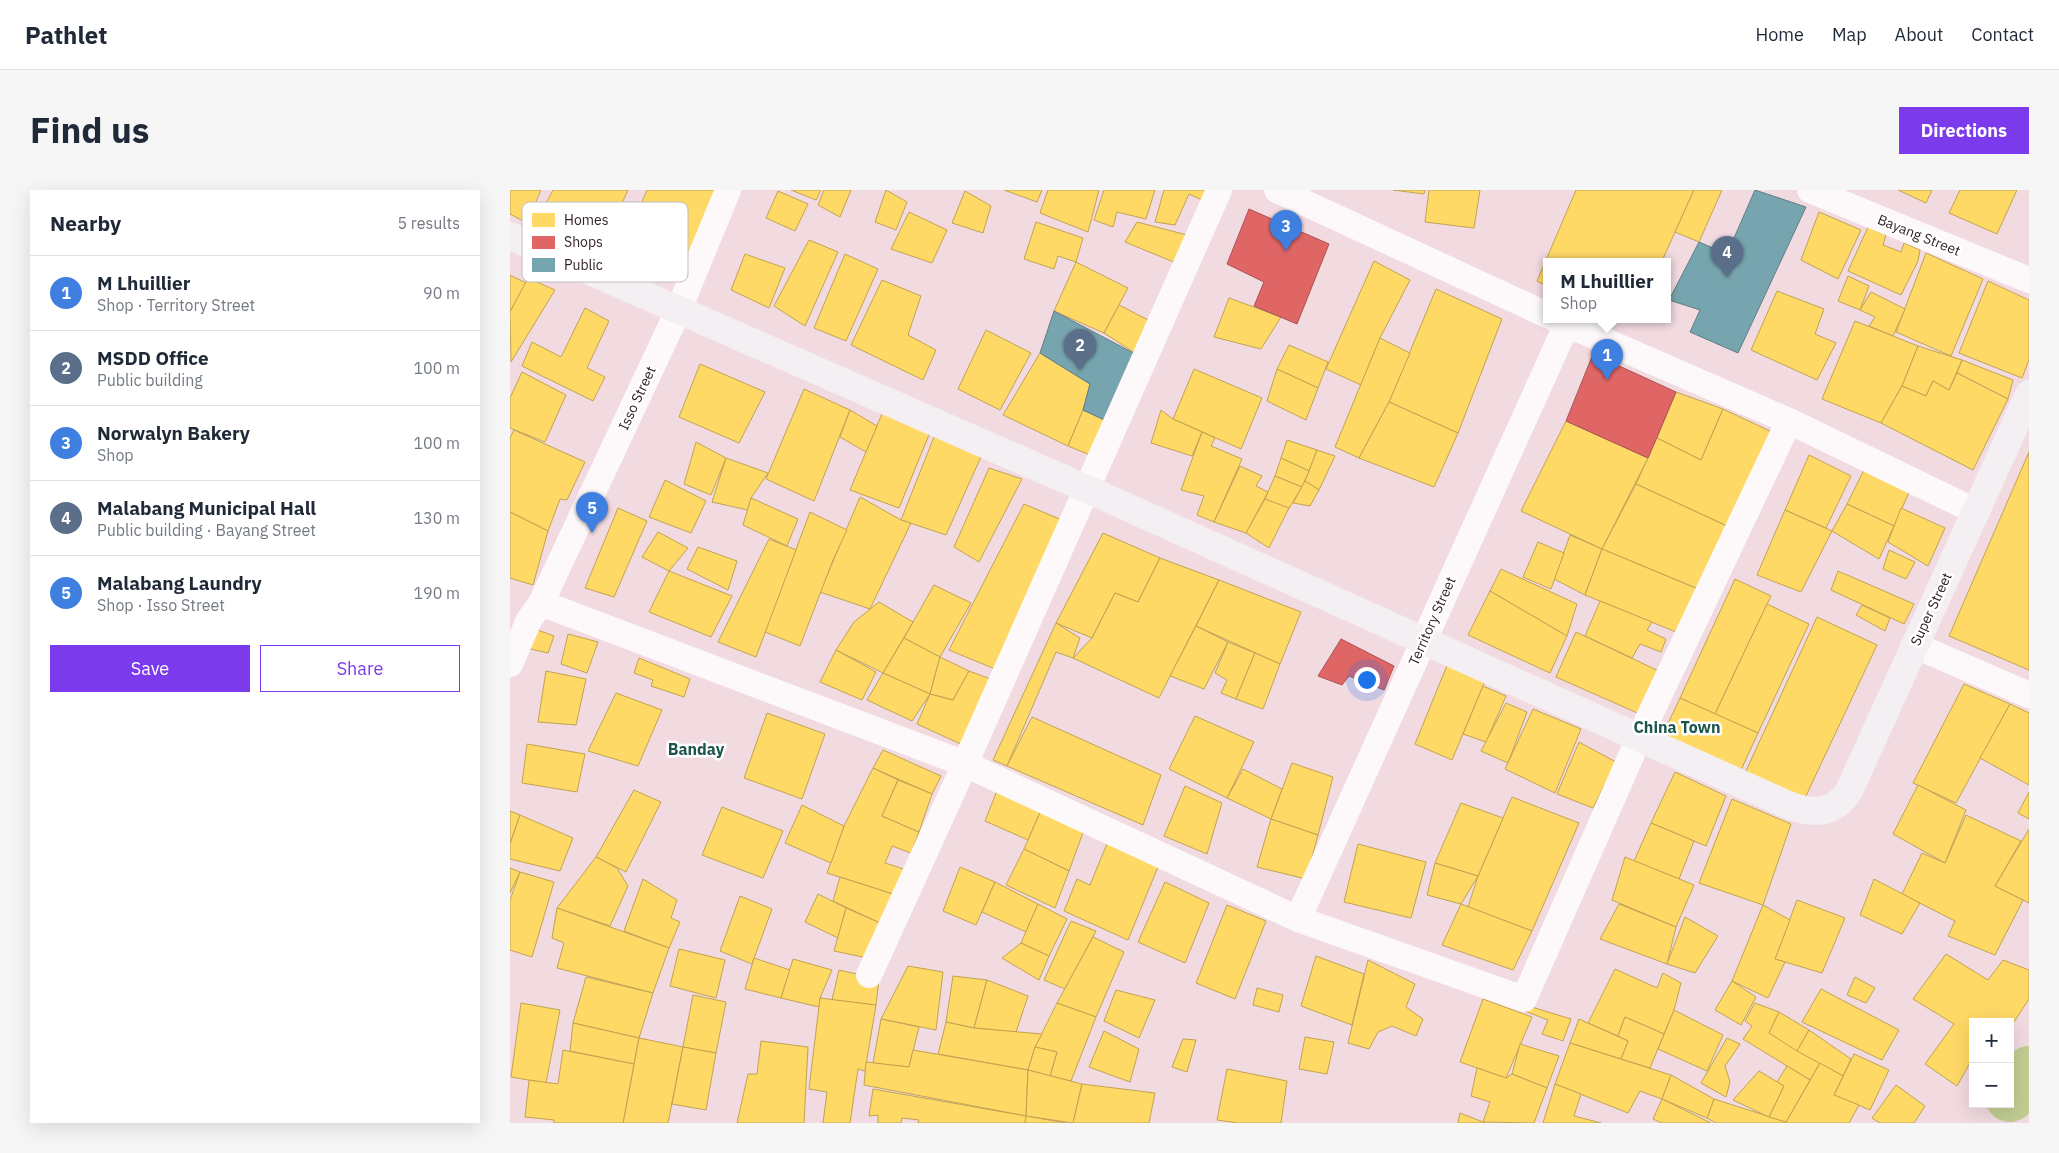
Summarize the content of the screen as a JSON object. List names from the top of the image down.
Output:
{
  "streets": {
    "street": [
      "Bayang Street",
      "Isso Street",
      "Super Street",
      "Territory Street"
    ]
  },
  "districts": ["China Town", "Banday"],
  "legend": ["Homes", "Shops", "Public"],
  "page": {
    "header": "Pathlet",
    "nav": [
      "Home",
      "Map",
      "About",
      "Contact"
    ],
    "title": "Find us",
    "buttons": [
      "Directions",
      ["Save", "Share"]
    ],
    "heading": ["Nearby", "5 results"],
    "pins": [
      "3",
      "4",
      "2",
      "1",
      "5"
    ],
    "list": [
      {
        "mark": "1",
        "name": "M Lhuillier",
        "note": "Shop · Territory Street",
        "value": "90 m"
      },
      {
        "mark": "2",
        "name": "MSDD Office",
        "note": "Public building",
        "value": "100 m"
      },
      {
        "mark": "3",
        "name": "Norwalyn Bakery",
        "note": "Shop",
        "value": "100 m"
      },
      {
        "mark": "4",
        "name": "Malabang Municipal Hall",
        "note": "Public building · Bayang Street",
        "value": "130 m"
      },
      {
        "mark": "5",
        "name": "Malabang Laundry",
        "note": "Shop · Isso Street",
        "value": "190 m"
      }
    ],
    "popup": ["M Lhuillier", "Shop"],
    "map_buttons": ["+", "−"]
  }
}
